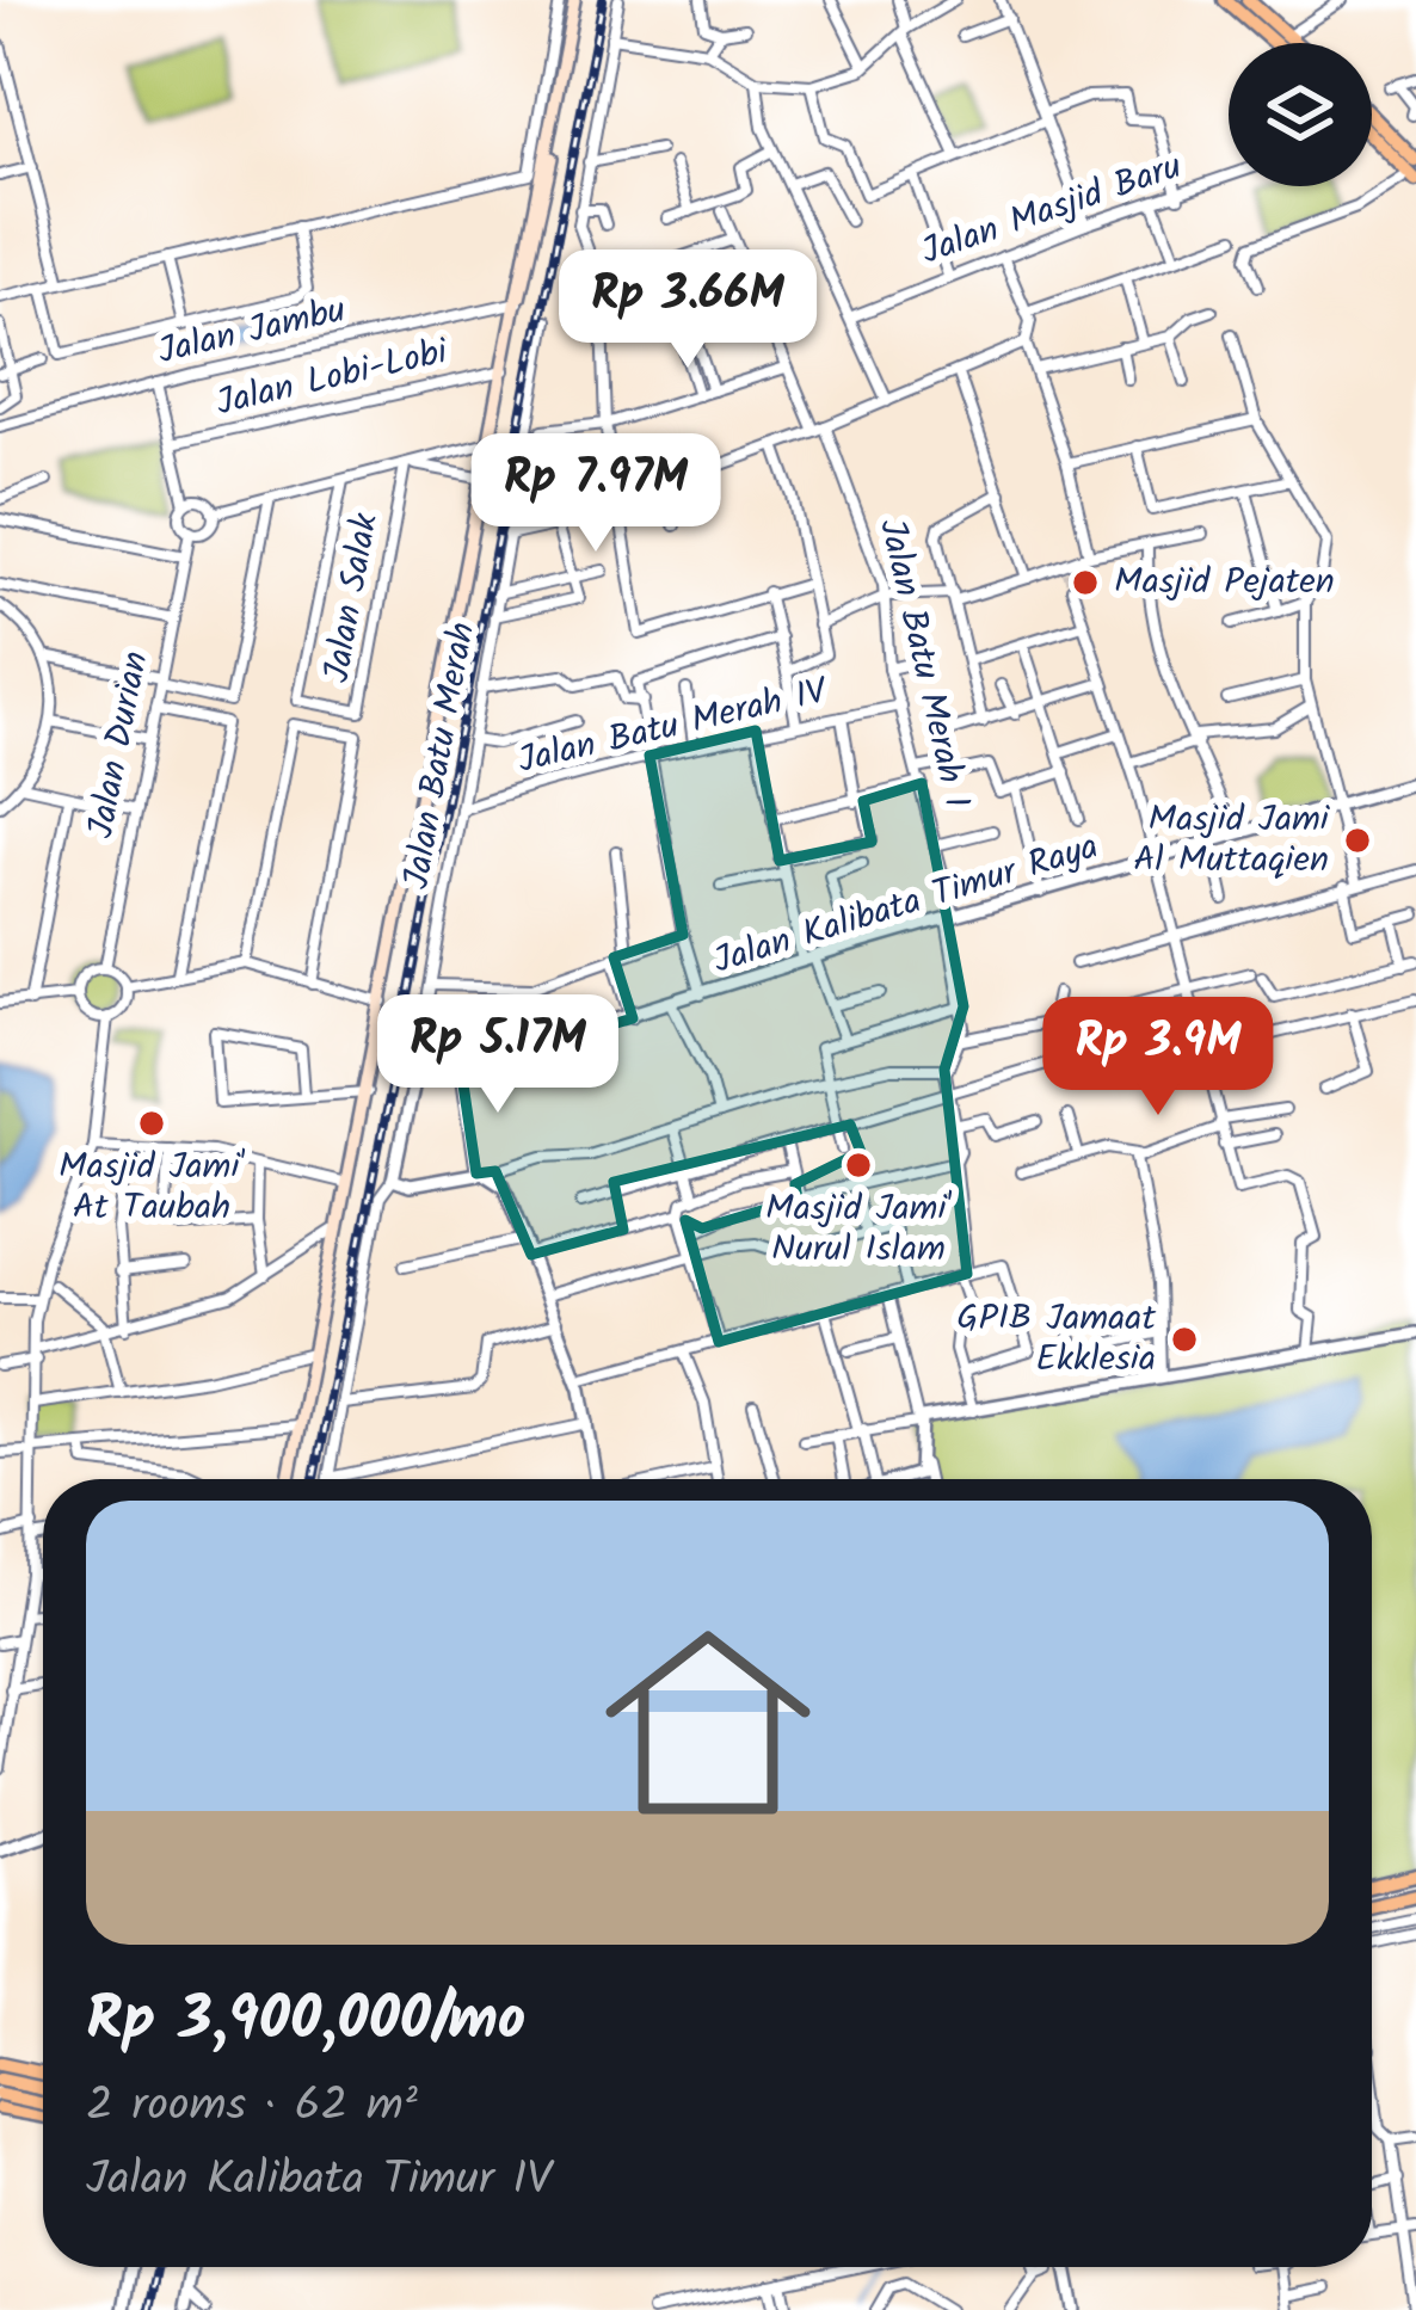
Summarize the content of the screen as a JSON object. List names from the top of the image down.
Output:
{
  "streets": {
    "street": [
      "Jalan Masjid Baru",
      "Jalan Jambu",
      "Jalan Lobi-Lobi",
      "Jalan Salak",
      "Jalan Batu Merah I",
      "Jalan Batu Merah IV",
      "Jalan Durian",
      "Jalan Batu Merah",
      "Jalan Kalibata Timur Raya"
    ]
  },
  "crossings": [
    ["Jalan Batu Merah I", "Jalan Batu Merah IV"],
    ["Jalan Batu Merah I", "Jalan Kalibata Timur Raya"],
    ["Jalan Batu Merah IV", "Jalan Batu Merah"]
  ],
  "places": [
    "Masjid Pejaten",
    "Masjid Jami Al Muttaqien",
    "Masjid Jami' At Taubah",
    "Masjid Jami' Nurul Islam",
    "GPIB Jamaat Ekklesia"
  ],
  "page": {
    "price": [
      "Rp 3.66M",
      "Rp 7.97M",
      "Rp 5.17M",
      "Rp 3.9M"
    ],
    "list": [
      {
        "name": "Rp 3,900,000/mo",
        "note": "2 rooms · 62 m² · Jalan Kalibata Timur IV"
      }
    ]
  }
}
